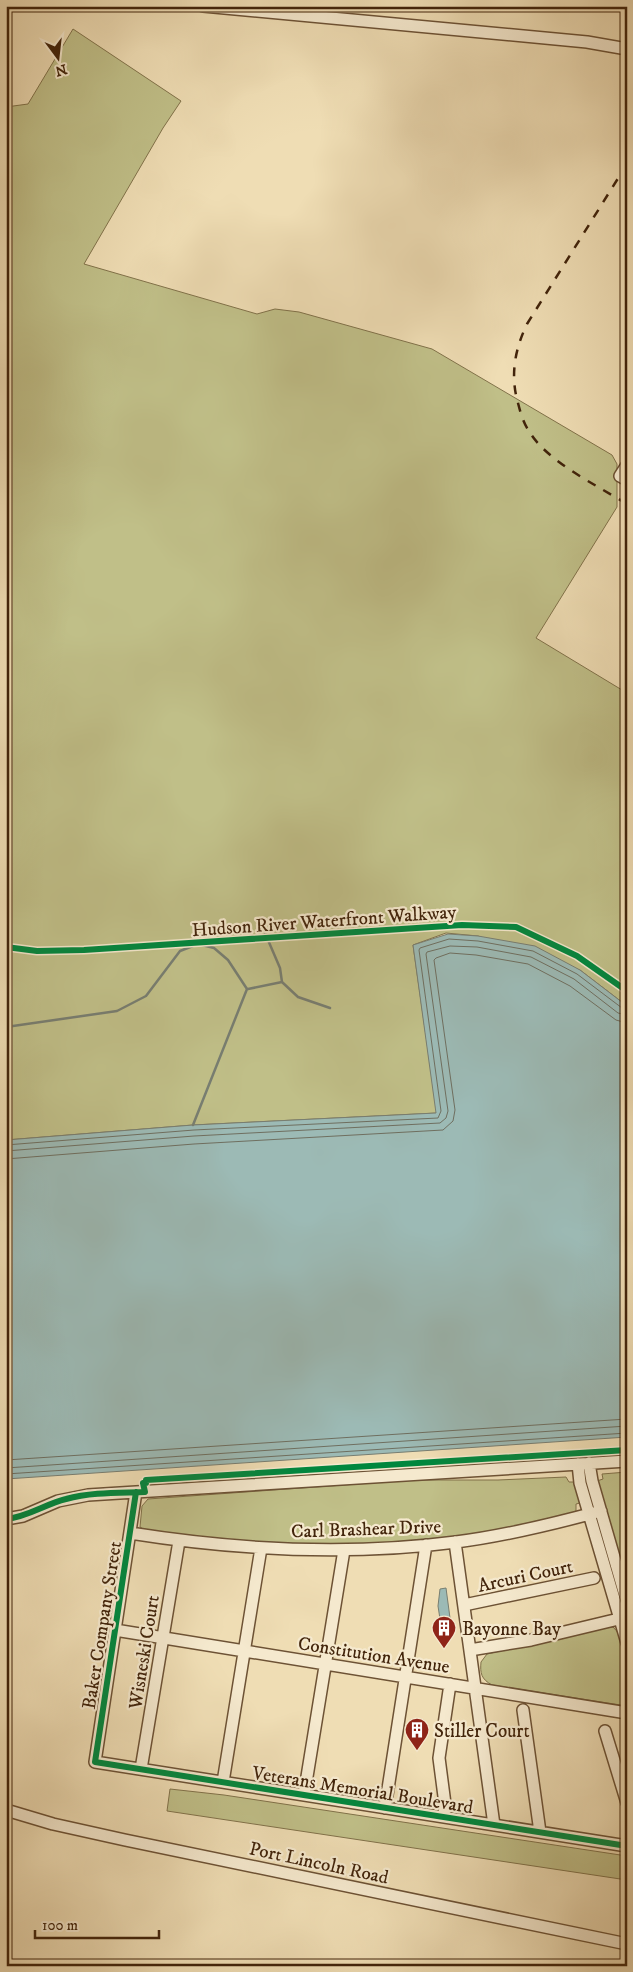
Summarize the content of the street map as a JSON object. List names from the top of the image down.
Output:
{
  "streets": {
    "street": [
      "Carl Brashear Drive",
      "Arcuri Court",
      "Baker Company Street",
      "Wisneski Court",
      "Constitution Avenue",
      "Veterans Memorial Boulevard",
      "Port Lincoln Road"
    ],
    "cycle path": ["Hudson River Waterfront Walkway"]
  },
  "crossings": [
    ["Carl Brashear Drive", "Baker Company Street"],
    ["Carl Brashear Drive", "Wisneski Court"],
    ["Baker Company Street", "Constitution Avenue"],
    ["Baker Company Street", "Veterans Memorial Boulevard"],
    ["Wisneski Court", "Constitution Avenue"],
    ["Wisneski Court", "Veterans Memorial Boulevard"]
  ],
  "places": {
    "building": ["Bayonne Bay", "Stiller Court"]
  },
  "scale_bar": "100 m",
  "north": "bottom"
}
